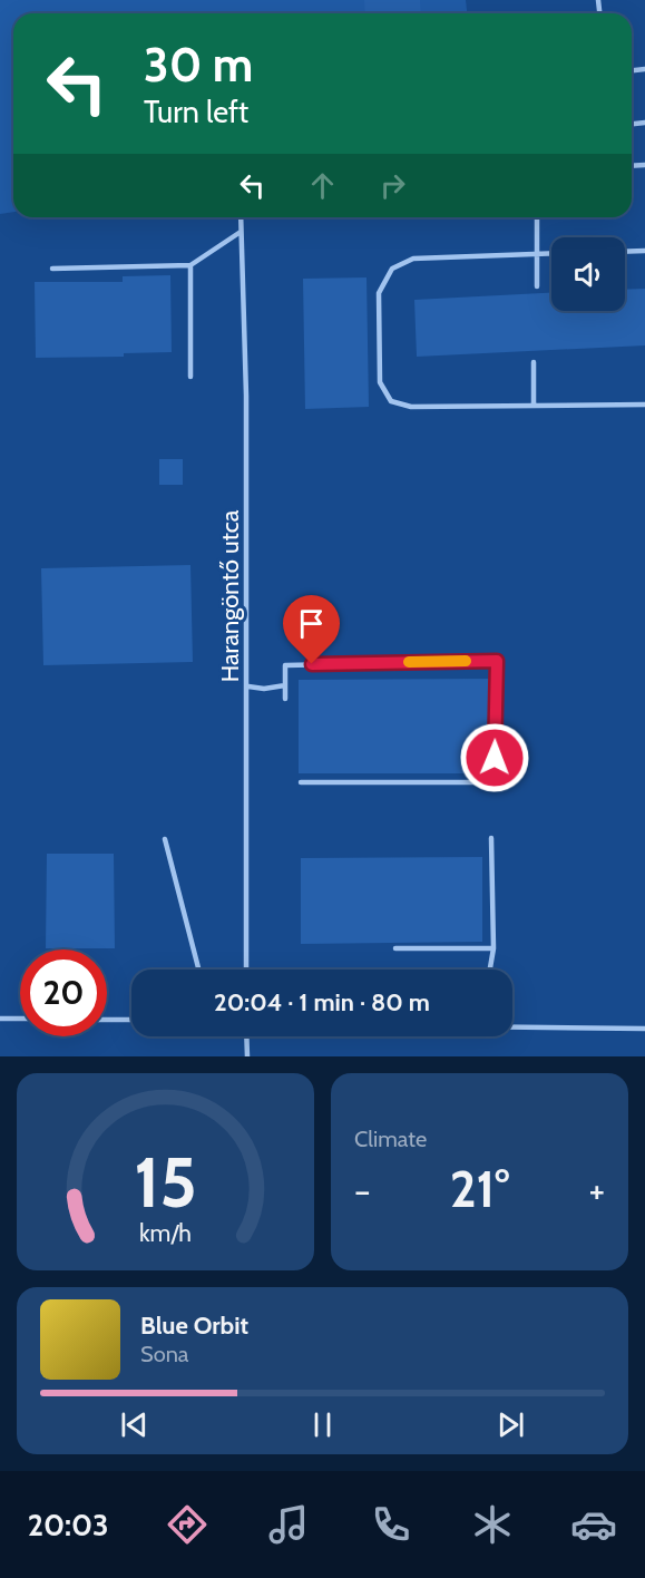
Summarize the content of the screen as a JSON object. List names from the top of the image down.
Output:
{
  "streets": {
    "lane": ["Harangöntő utca"]
  },
  "page": {
    "turn": ["30 m", "Turn left"],
    "limit": "20",
    "trip": "20:04 · 1 min · 80 m",
    "tile": "Climate",
    "heat": ["−", "21°", "+"],
    "song": ["Blue Orbit", "Sona"],
    "tabs": "20:03",
    "gauge": ["15", "km/h"]
  }
}
